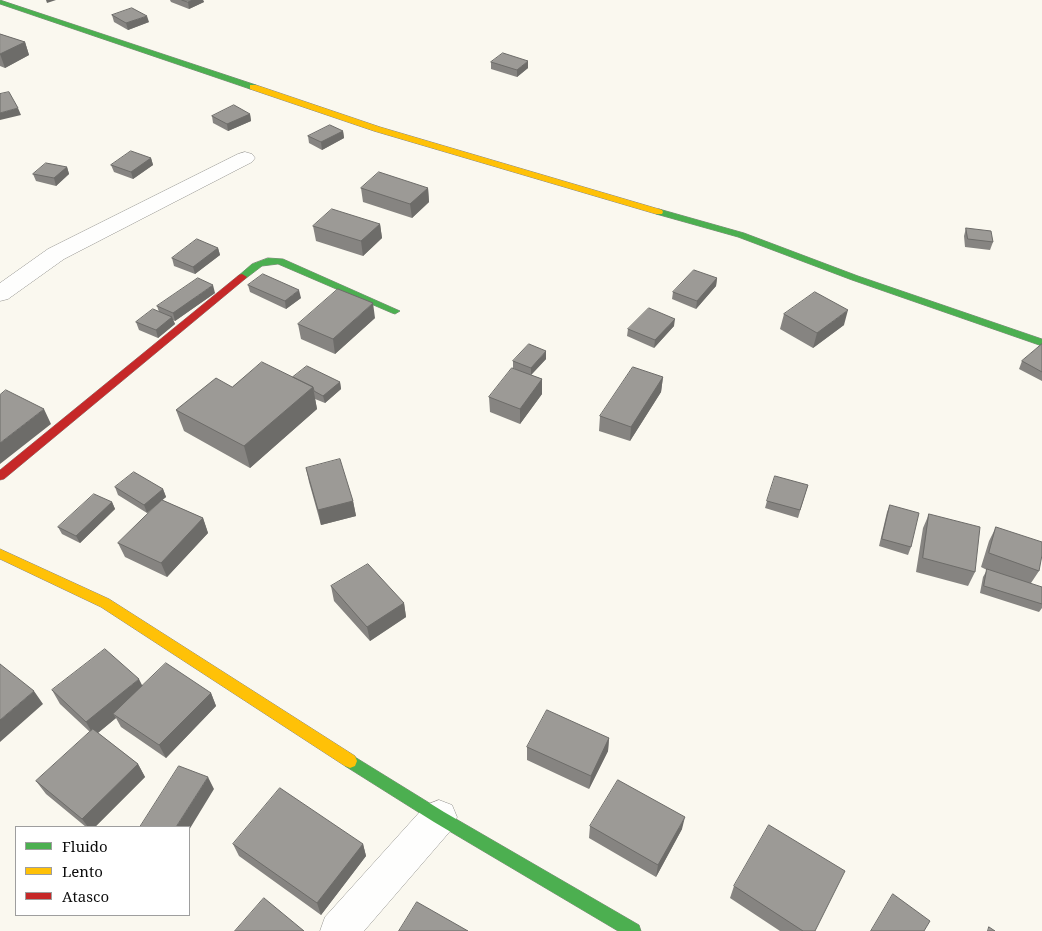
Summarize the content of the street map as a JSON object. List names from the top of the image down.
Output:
{
  "legend": ["Fluido", "Lento", "Atasco"]
}
